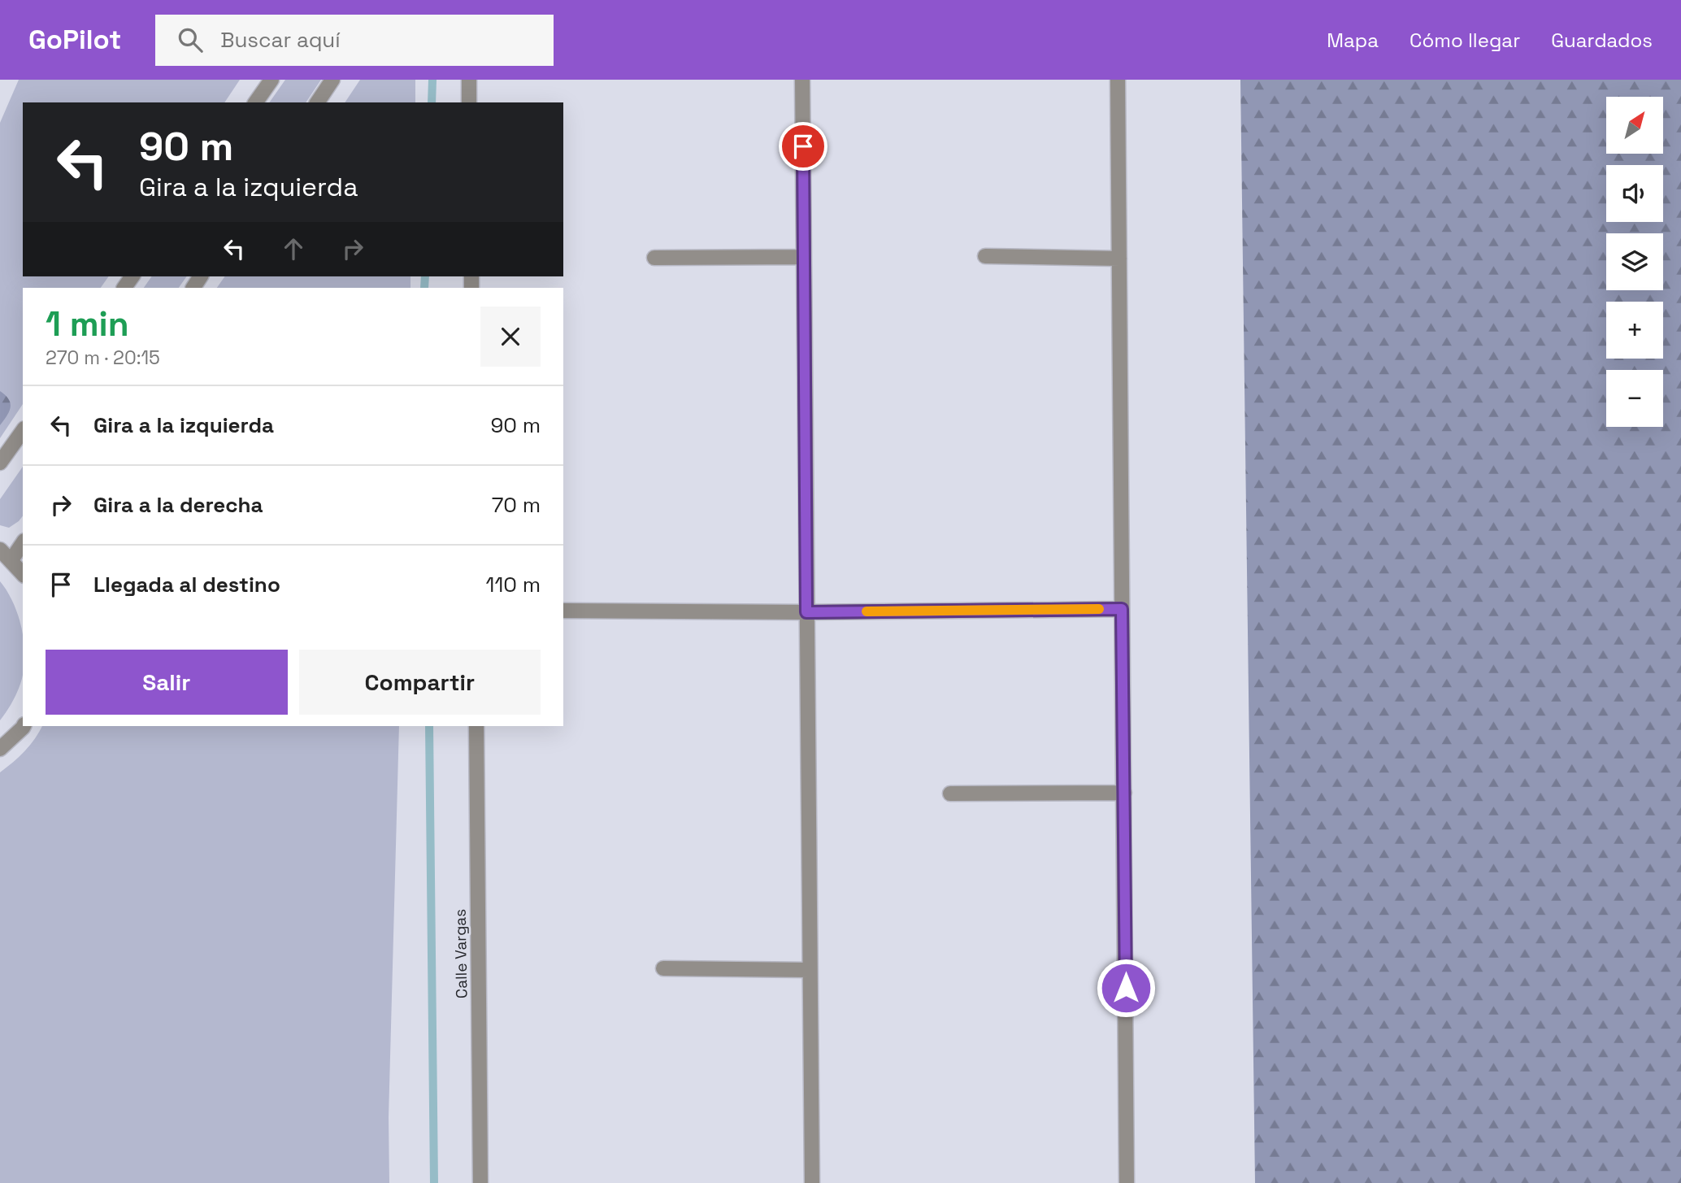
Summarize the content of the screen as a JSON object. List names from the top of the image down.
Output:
{
  "streets": {
    "street": ["Calle Vargas"]
  },
  "north": "top right",
  "page": {
    "header": "GoPilot",
    "search": "Buscar aquí",
    "nav": ["Mapa", "Cómo llegar", "Guardados"],
    "map_buttons": ["+", "−"],
    "turn": ["90 m", "Gira a la izquierda"],
    "heading": ["1 min", "270 m · 20:15"],
    "list": [
      {
        "name": "Gira a la izquierda",
        "value": "90 m"
      },
      {
        "name": "Gira a la derecha",
        "value": "70 m"
      },
      {
        "name": "Llegada al destino",
        "value": "110 m"
      }
    ],
    "buttons": ["Salir", "Compartir"]
  }
}
